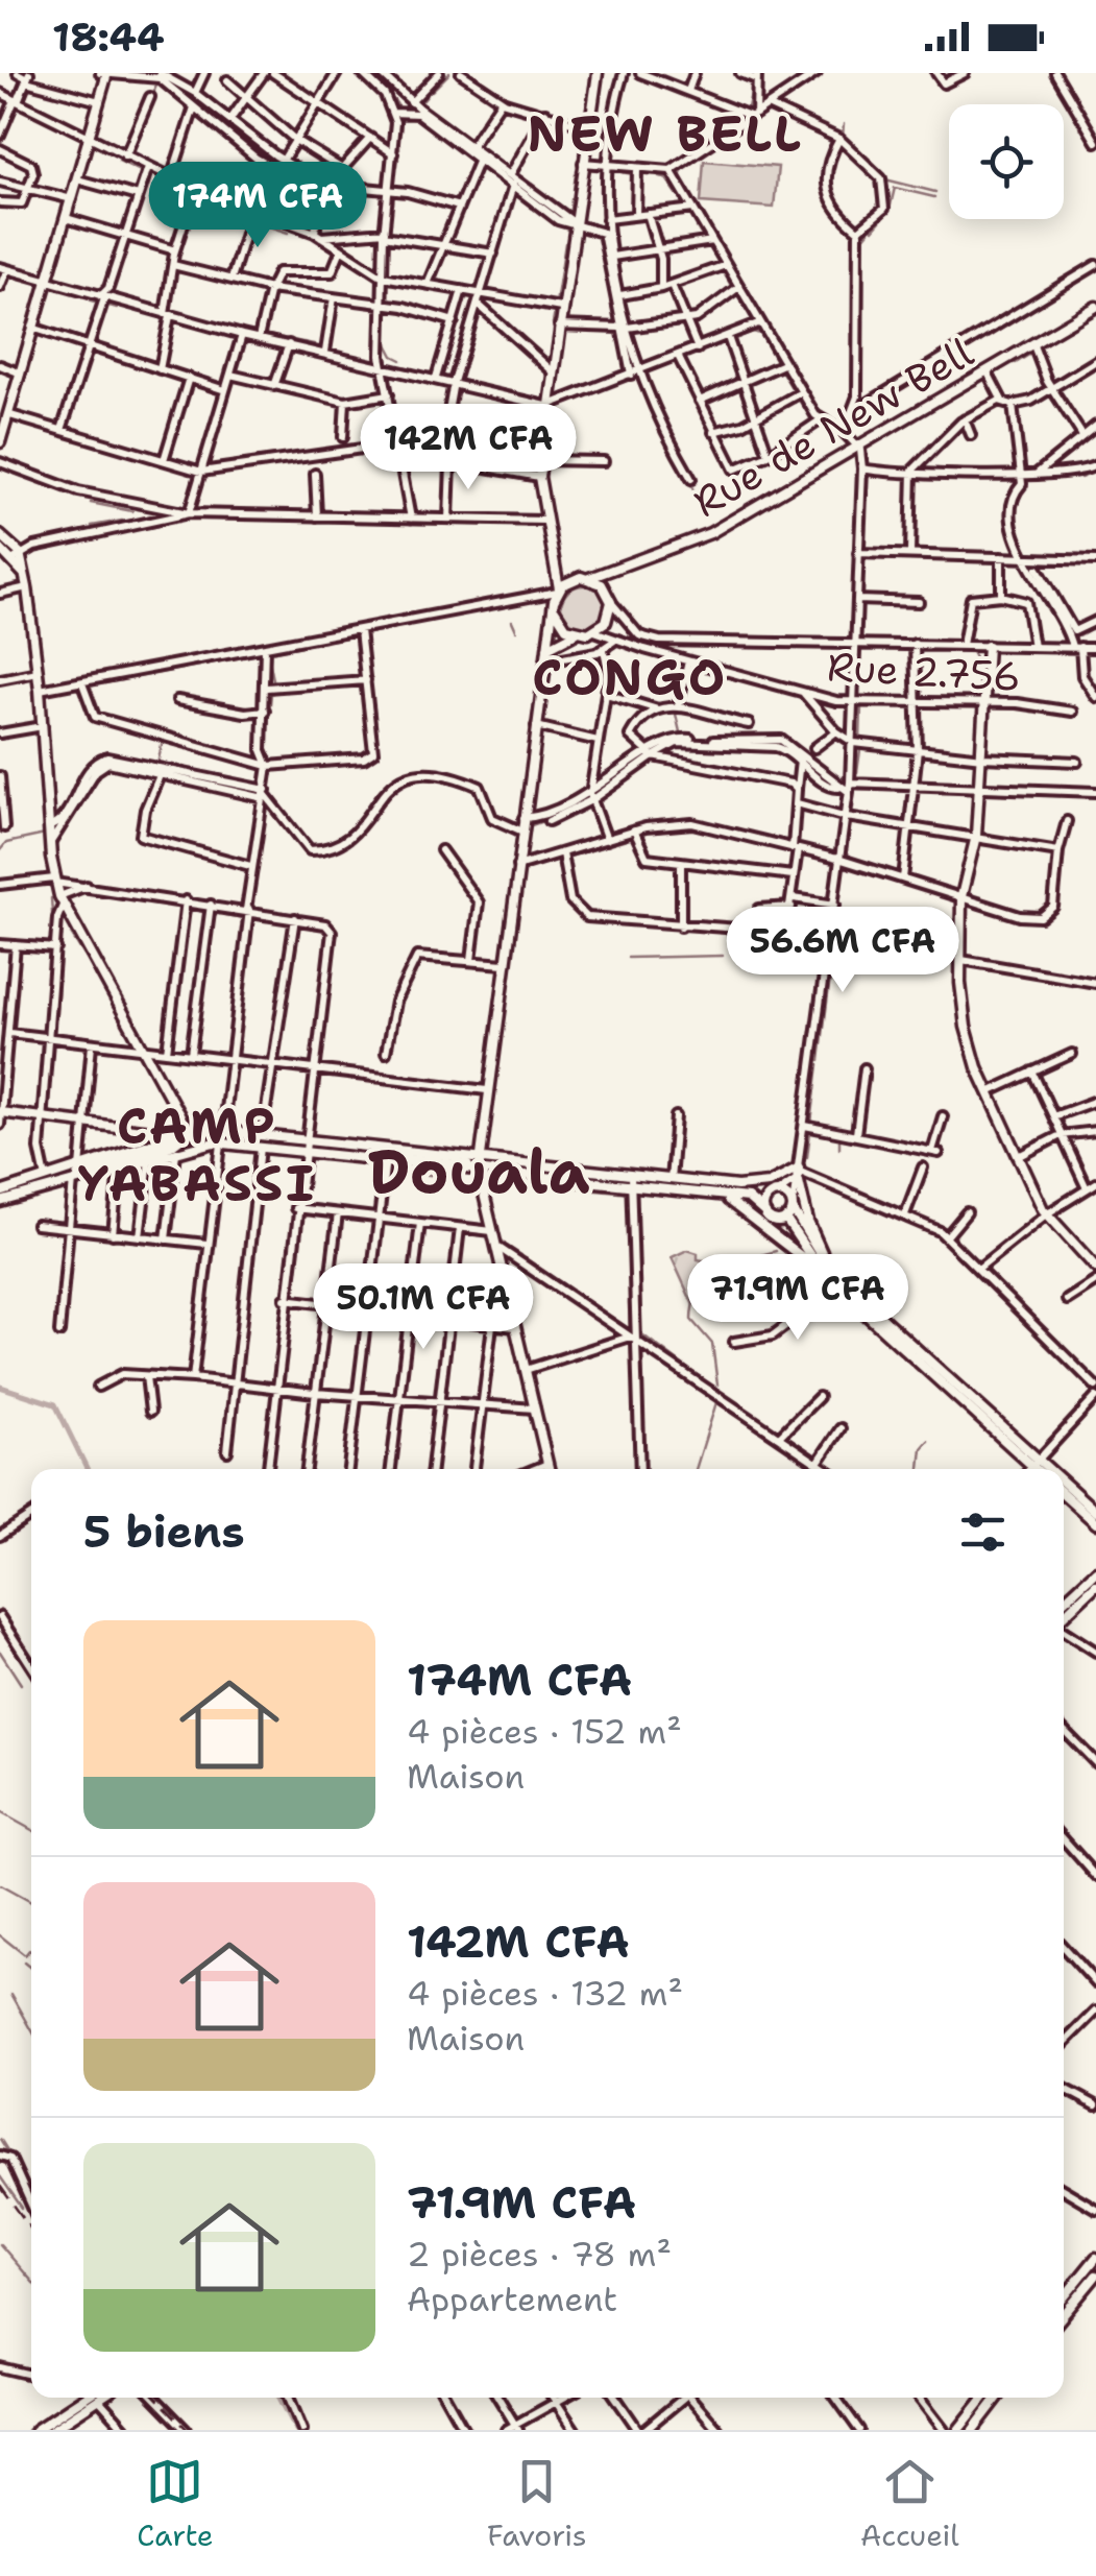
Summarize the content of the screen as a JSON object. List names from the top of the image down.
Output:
{
  "streets": {
    "main road": ["Rue de New Bell"],
    "street": ["Rue 2.756"]
  },
  "crossings": [
    ["Rue de New Bell", "Rue 2.756"]
  ],
  "districts": [
    "NEW BELL",
    "CONGO",
    "CAMP YABASSI",
    "Douala"
  ],
  "page": {
    "status": "18:44",
    "price": [
      "174M CFA",
      "142M CFA",
      "56.6M CFA",
      "71.9M CFA",
      "50.1M CFA"
    ],
    "heading": "5 biens",
    "list": [
      {
        "name": "174M CFA",
        "note": "4 pièces · 152 m² · Maison"
      },
      {
        "name": "142M CFA",
        "note": "4 pièces · 132 m² · Maison"
      },
      {
        "name": "71.9M CFA",
        "note": "2 pièces · 78 m² · Appartement"
      }
    ],
    "tabs": ["Carte", "Favoris", "Accueil"]
  }
}
